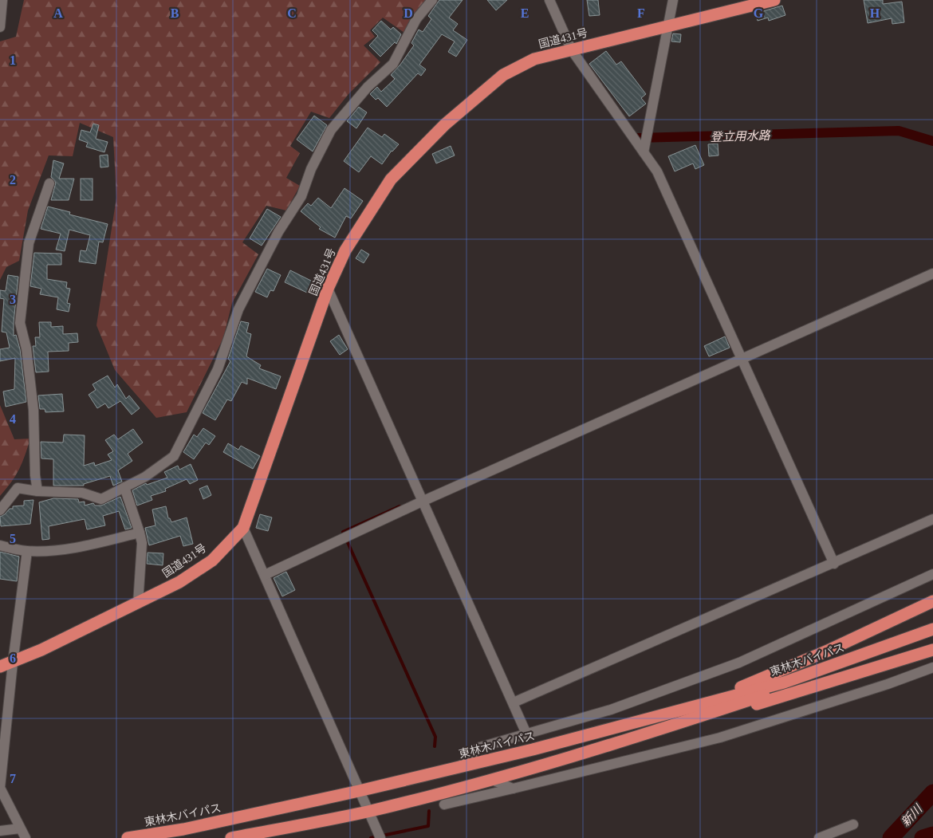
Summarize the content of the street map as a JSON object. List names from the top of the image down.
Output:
{
  "streets": {
    "highway": ["国道431号", "東林木バイパス"]
  },
  "water": ["登立用水路", "新川"],
  "grid": {
    "columns": [
      "A",
      "B",
      "C",
      "D",
      "E",
      "F",
      "G",
      "H"
    ],
    "rows": [
      "1",
      "2",
      "3",
      "4",
      "5",
      "6",
      "7"
    ]
  }
}
